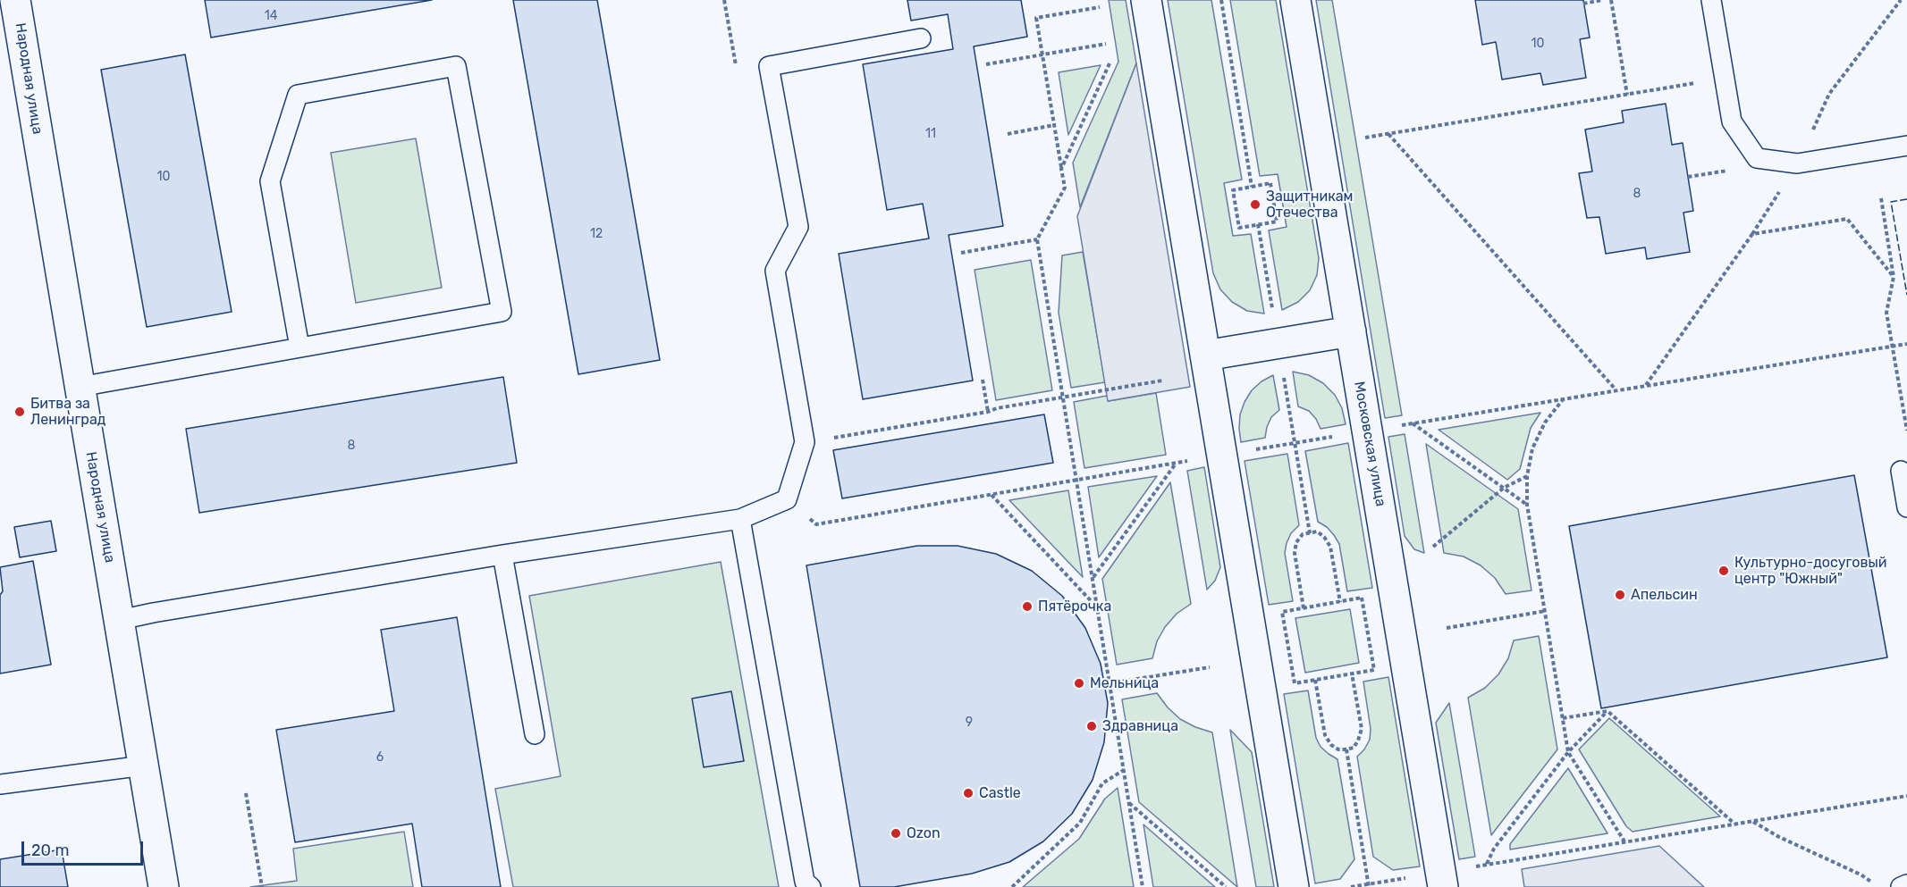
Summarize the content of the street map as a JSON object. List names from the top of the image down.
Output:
{
  "streets": {
    "street": ["Народная улица", "Московская улица"]
  },
  "places": [
    "Защитникам Отечества",
    "Битва за Ленинград",
    "Культурно-досуговый центр \"Южный\"",
    "Апельсин",
    "Пятёрочка",
    "Мельница",
    "Здравница",
    "Castle",
    "Ozon"
  ],
  "house_numbers": [
    "14",
    "10",
    "11",
    "10",
    "8",
    "12",
    "8",
    "9",
    "6"
  ],
  "scale_bar": "20 m"
}
